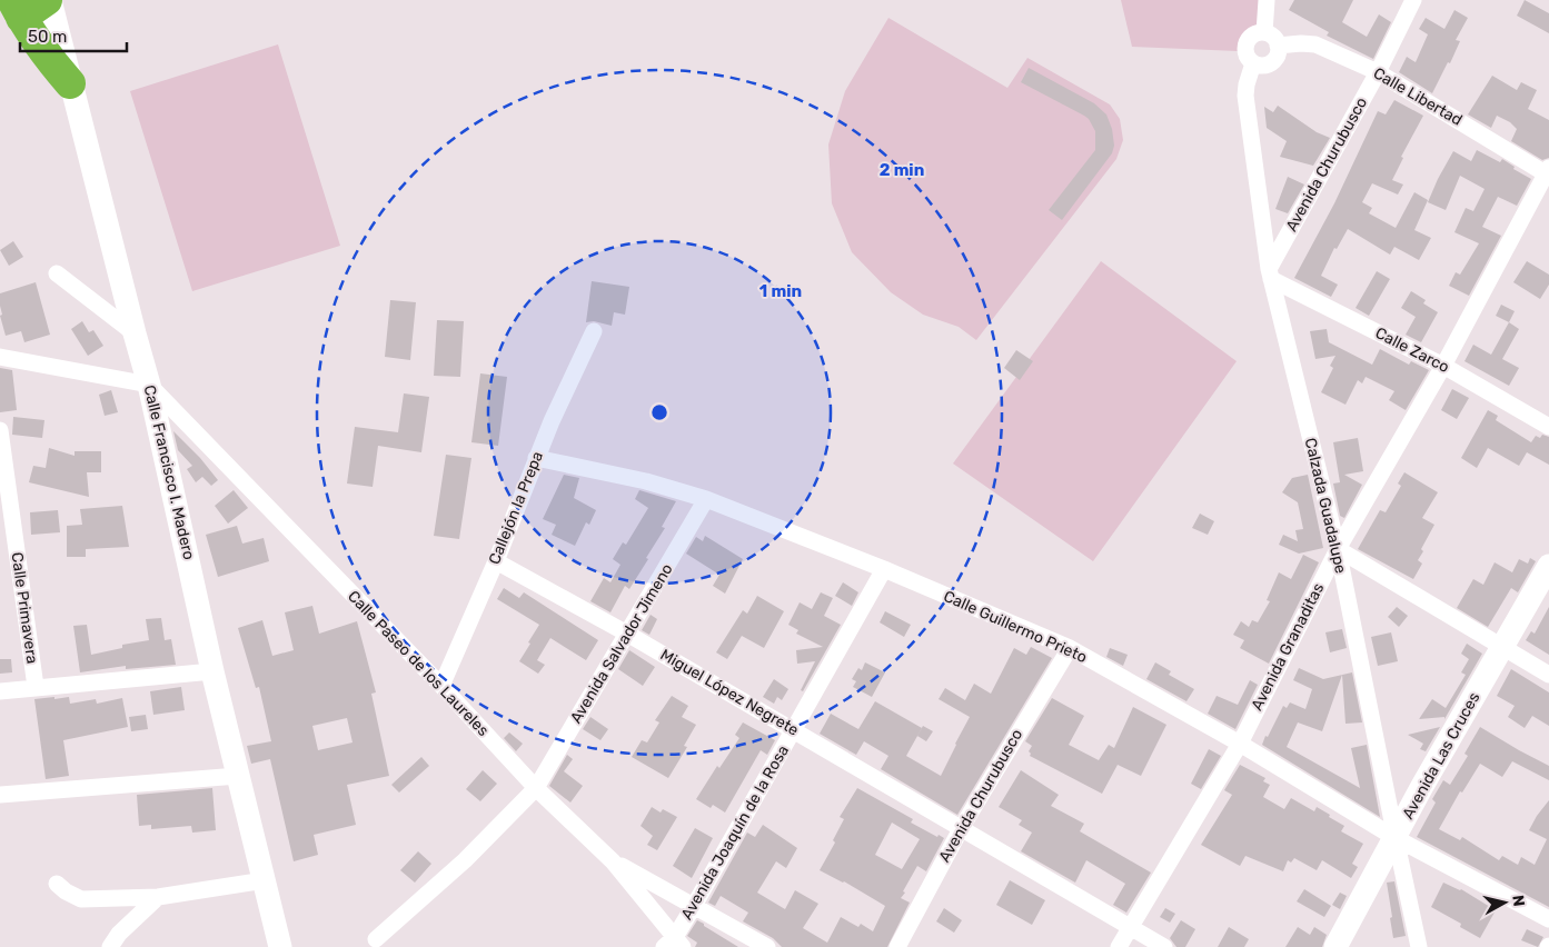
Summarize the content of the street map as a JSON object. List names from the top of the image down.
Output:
{
  "streets": {
    "main road": ["Calle Francisco I. Madero", "Avenida Las Cruces"],
    "street": [
      "Calle Libertad",
      "Avenida Churubusco",
      "Calle Zarco",
      "Calzada Guadalupe",
      "Callejón la Prepa",
      "Calle Primavera",
      "Calle Guillermo Prieto",
      "Avenida Salvador Jimeno",
      "Avenida Granaditas",
      "Calle Paseo de los Laureles",
      "Miguel López Negrete",
      "Avenida Joaquín de la Rosa"
    ]
  },
  "crossings": [
    ["Calle Libertad", "Avenida Churubusco"],
    ["Calle Libertad", "Calzada Guadalupe"],
    ["Calle Libertad", "Avenida Granaditas"],
    ["Avenida Churubusco", "Calle Zarco"],
    ["Avenida Churubusco", "Calzada Guadalupe"],
    ["Avenida Churubusco", "Calle Guillermo Prieto"],
    ["Avenida Churubusco", "Miguel López Negrete"],
    ["Calle Zarco", "Calzada Guadalupe"],
    ["Calle Zarco", "Avenida Granaditas"],
    ["Calle Francisco I. Madero", "Calle Paseo de los Laureles"],
    ["Calzada Guadalupe", "Calle Guillermo Prieto"],
    ["Calzada Guadalupe", "Avenida Granaditas"],
    ["Calzada Guadalupe", "Avenida Las Cruces"],
    ["Callejón la Prepa", "Calle Guillermo Prieto"],
    ["Callejón la Prepa", "Calle Paseo de los Laureles"],
    ["Callejón la Prepa", "Miguel López Negrete"],
    ["Calle Guillermo Prieto", "Avenida Salvador Jimeno"],
    ["Calle Guillermo Prieto", "Avenida Granaditas"],
    ["Calle Guillermo Prieto", "Avenida Las Cruces"],
    ["Calle Guillermo Prieto", "Avenida Joaquín de la Rosa"],
    ["Avenida Salvador Jimeno", "Calle Paseo de los Laureles"],
    ["Avenida Salvador Jimeno", "Miguel López Negrete"],
    ["Avenida Granaditas", "Miguel López Negrete"],
    ["Calle Paseo de los Laureles", "Avenida Joaquín de la Rosa"],
    ["Miguel López Negrete", "Avenida Joaquín de la Rosa"]
  ],
  "scale_bar": "50 m",
  "north": "right",
  "rings": ["2 min", "1 min"]
}
